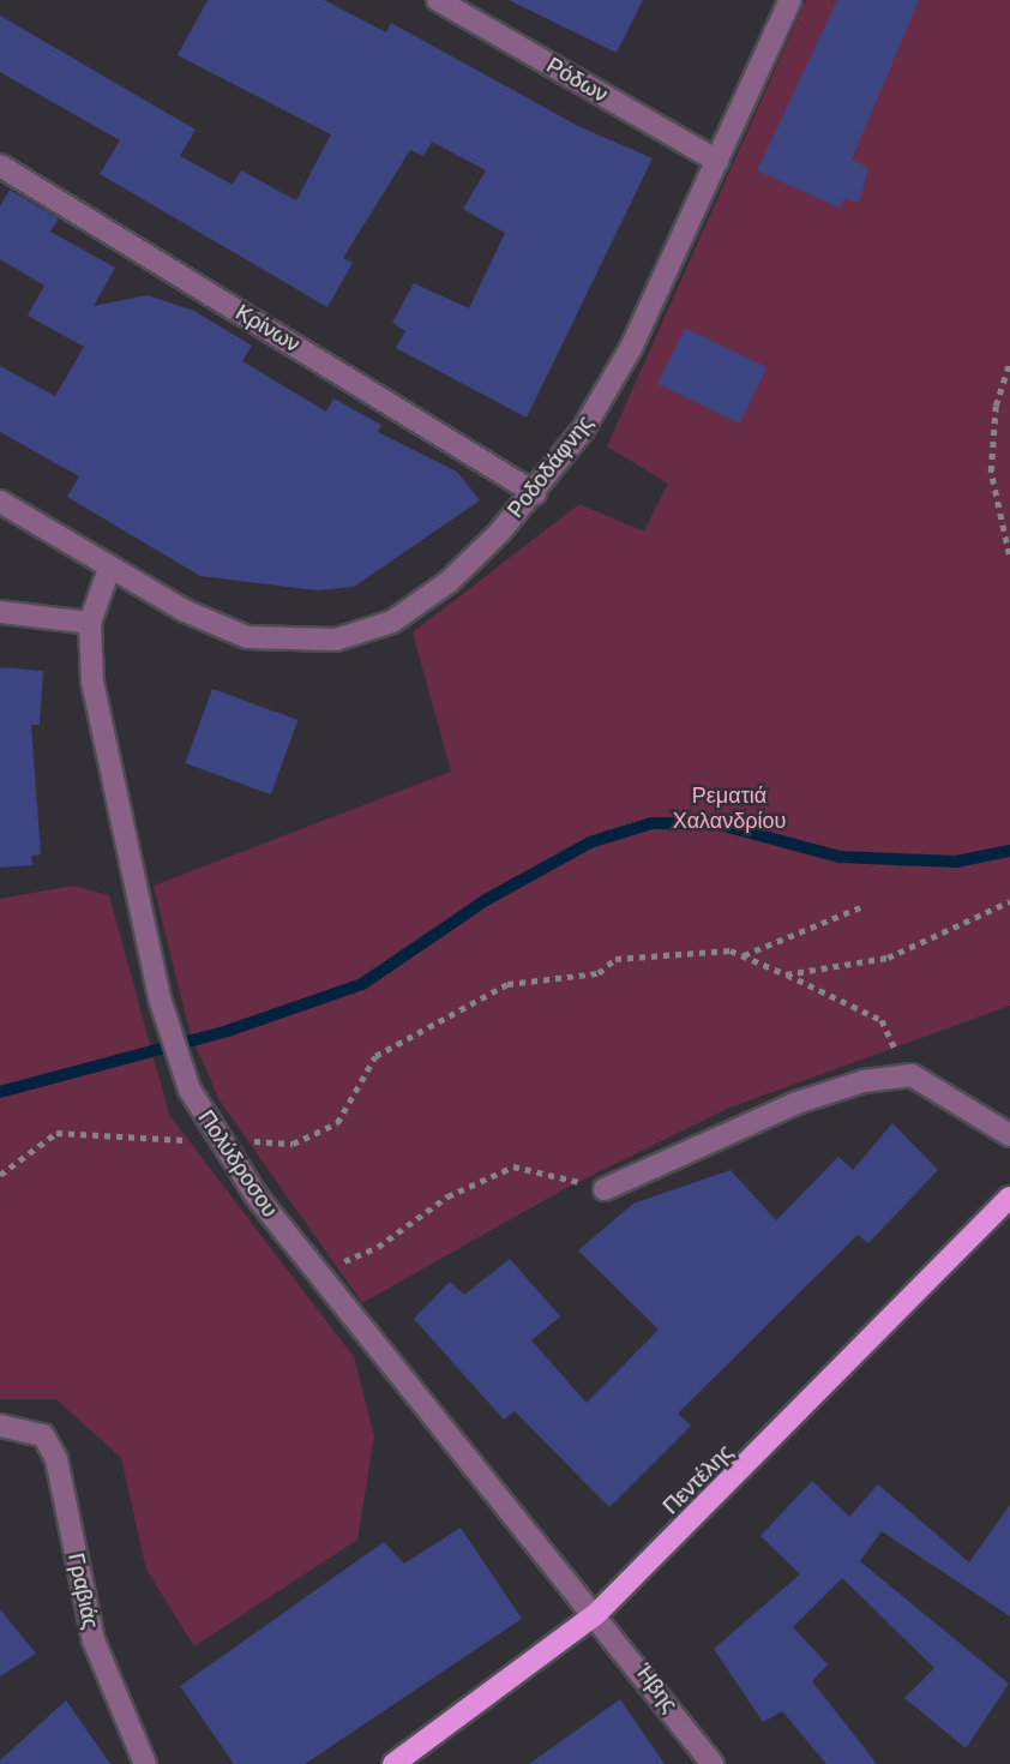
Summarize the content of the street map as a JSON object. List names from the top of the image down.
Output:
{
  "streets": {
    "main road": ["Πεντέλης"],
    "street": [
      "Ρόδων",
      "Κρίνων",
      "Ροδοδάφνης",
      "Πολύδροσου",
      "Γραβιάς",
      "Ήβης"
    ]
  },
  "crossings": [
    ["Ρόδων", "Ροδοδάφνης"],
    ["Κρίνων", "Ροδοδάφνης"],
    ["Ροδοδάφνης", "Πολύδροσου"],
    ["Πολύδροσου", "Πεντέλης"],
    ["Πολύδροσου", "Ήβης"],
    ["Πεντέλης", "Ήβης"]
  ],
  "parks": ["Ρεματιά Χαλανδρίου"]
}
